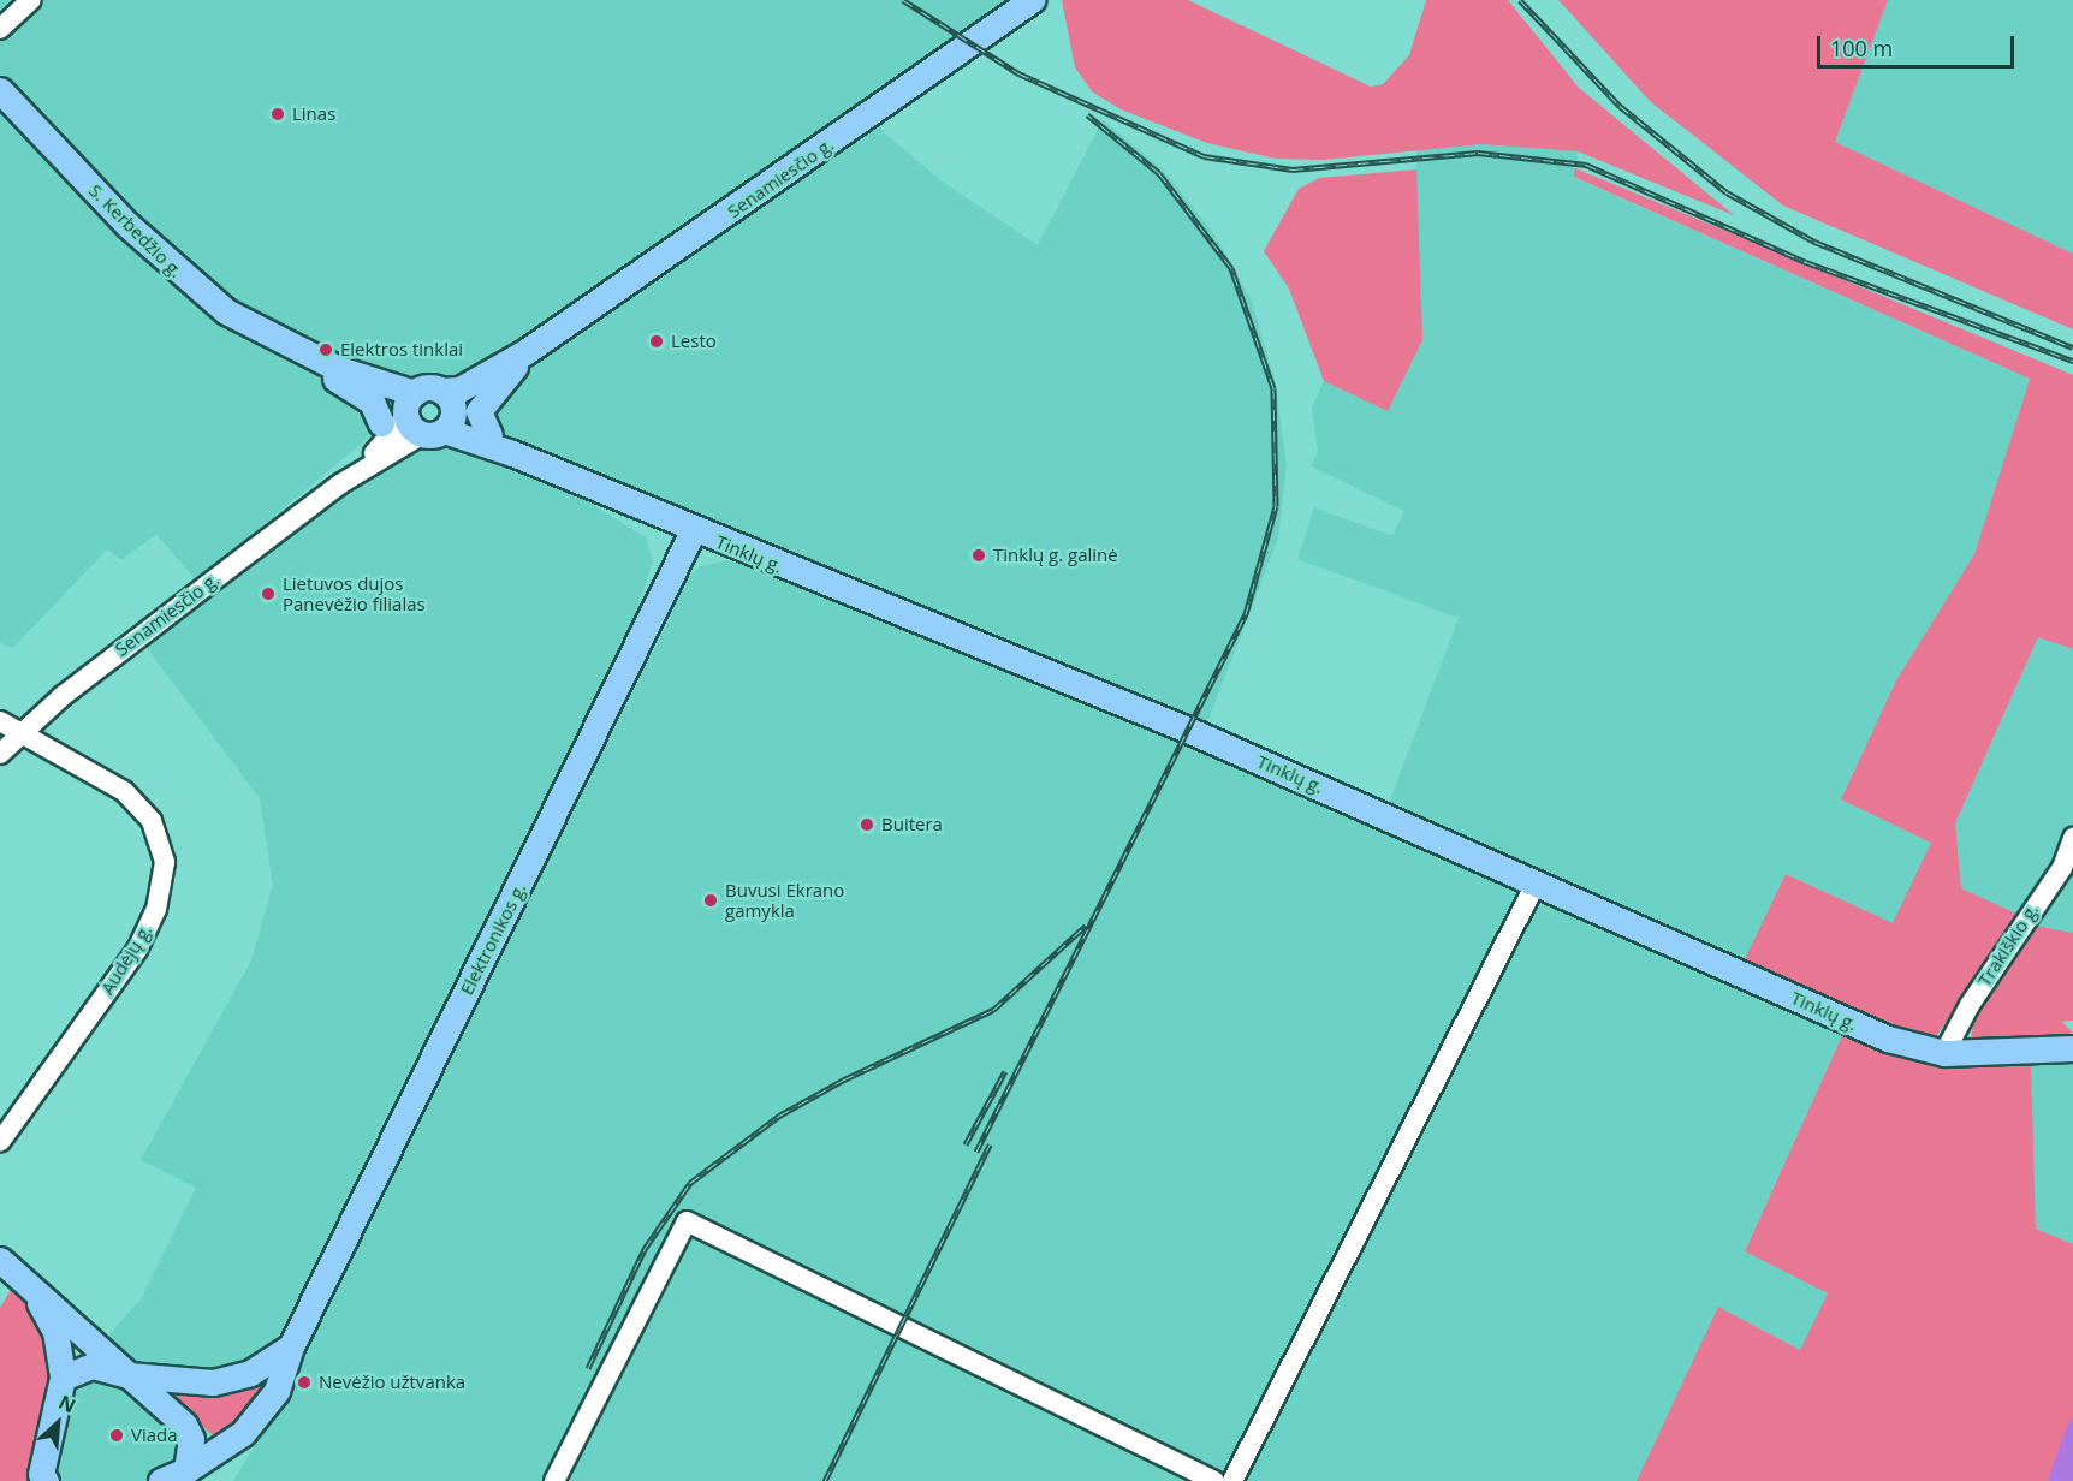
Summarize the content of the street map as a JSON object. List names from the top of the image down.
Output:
{
  "streets": {
    "main road": [
      "Senamiesčio g.",
      "S. Kerbedžio g.",
      "Tinklų g.",
      "Elektronikos g."
    ],
    "street": ["Trakiškio g.", "Audėjų g."]
  },
  "crossings": [
    ["Senamiesčio g.", "S. Kerbedžio g."],
    ["Senamiesčio g.", "Tinklų g."],
    ["Senamiesčio g.", "Audėjų g."],
    ["S. Kerbedžio g.", "Tinklų g."],
    ["Tinklų g.", "Elektronikos g."],
    ["Tinklų g.", "Trakiškio g."]
  ],
  "places": [
    "Linas",
    "Lesto",
    "Elektros tinklai",
    "Tinklų g. galinė",
    "Lietuvos dujos Panevėžio filialas",
    "Buitera",
    "Buvusi Ekrano gamykla",
    "Nevėžio užtvanka",
    "Viada"
  ],
  "scale_bar": "100 m",
  "north": "top right"
}
